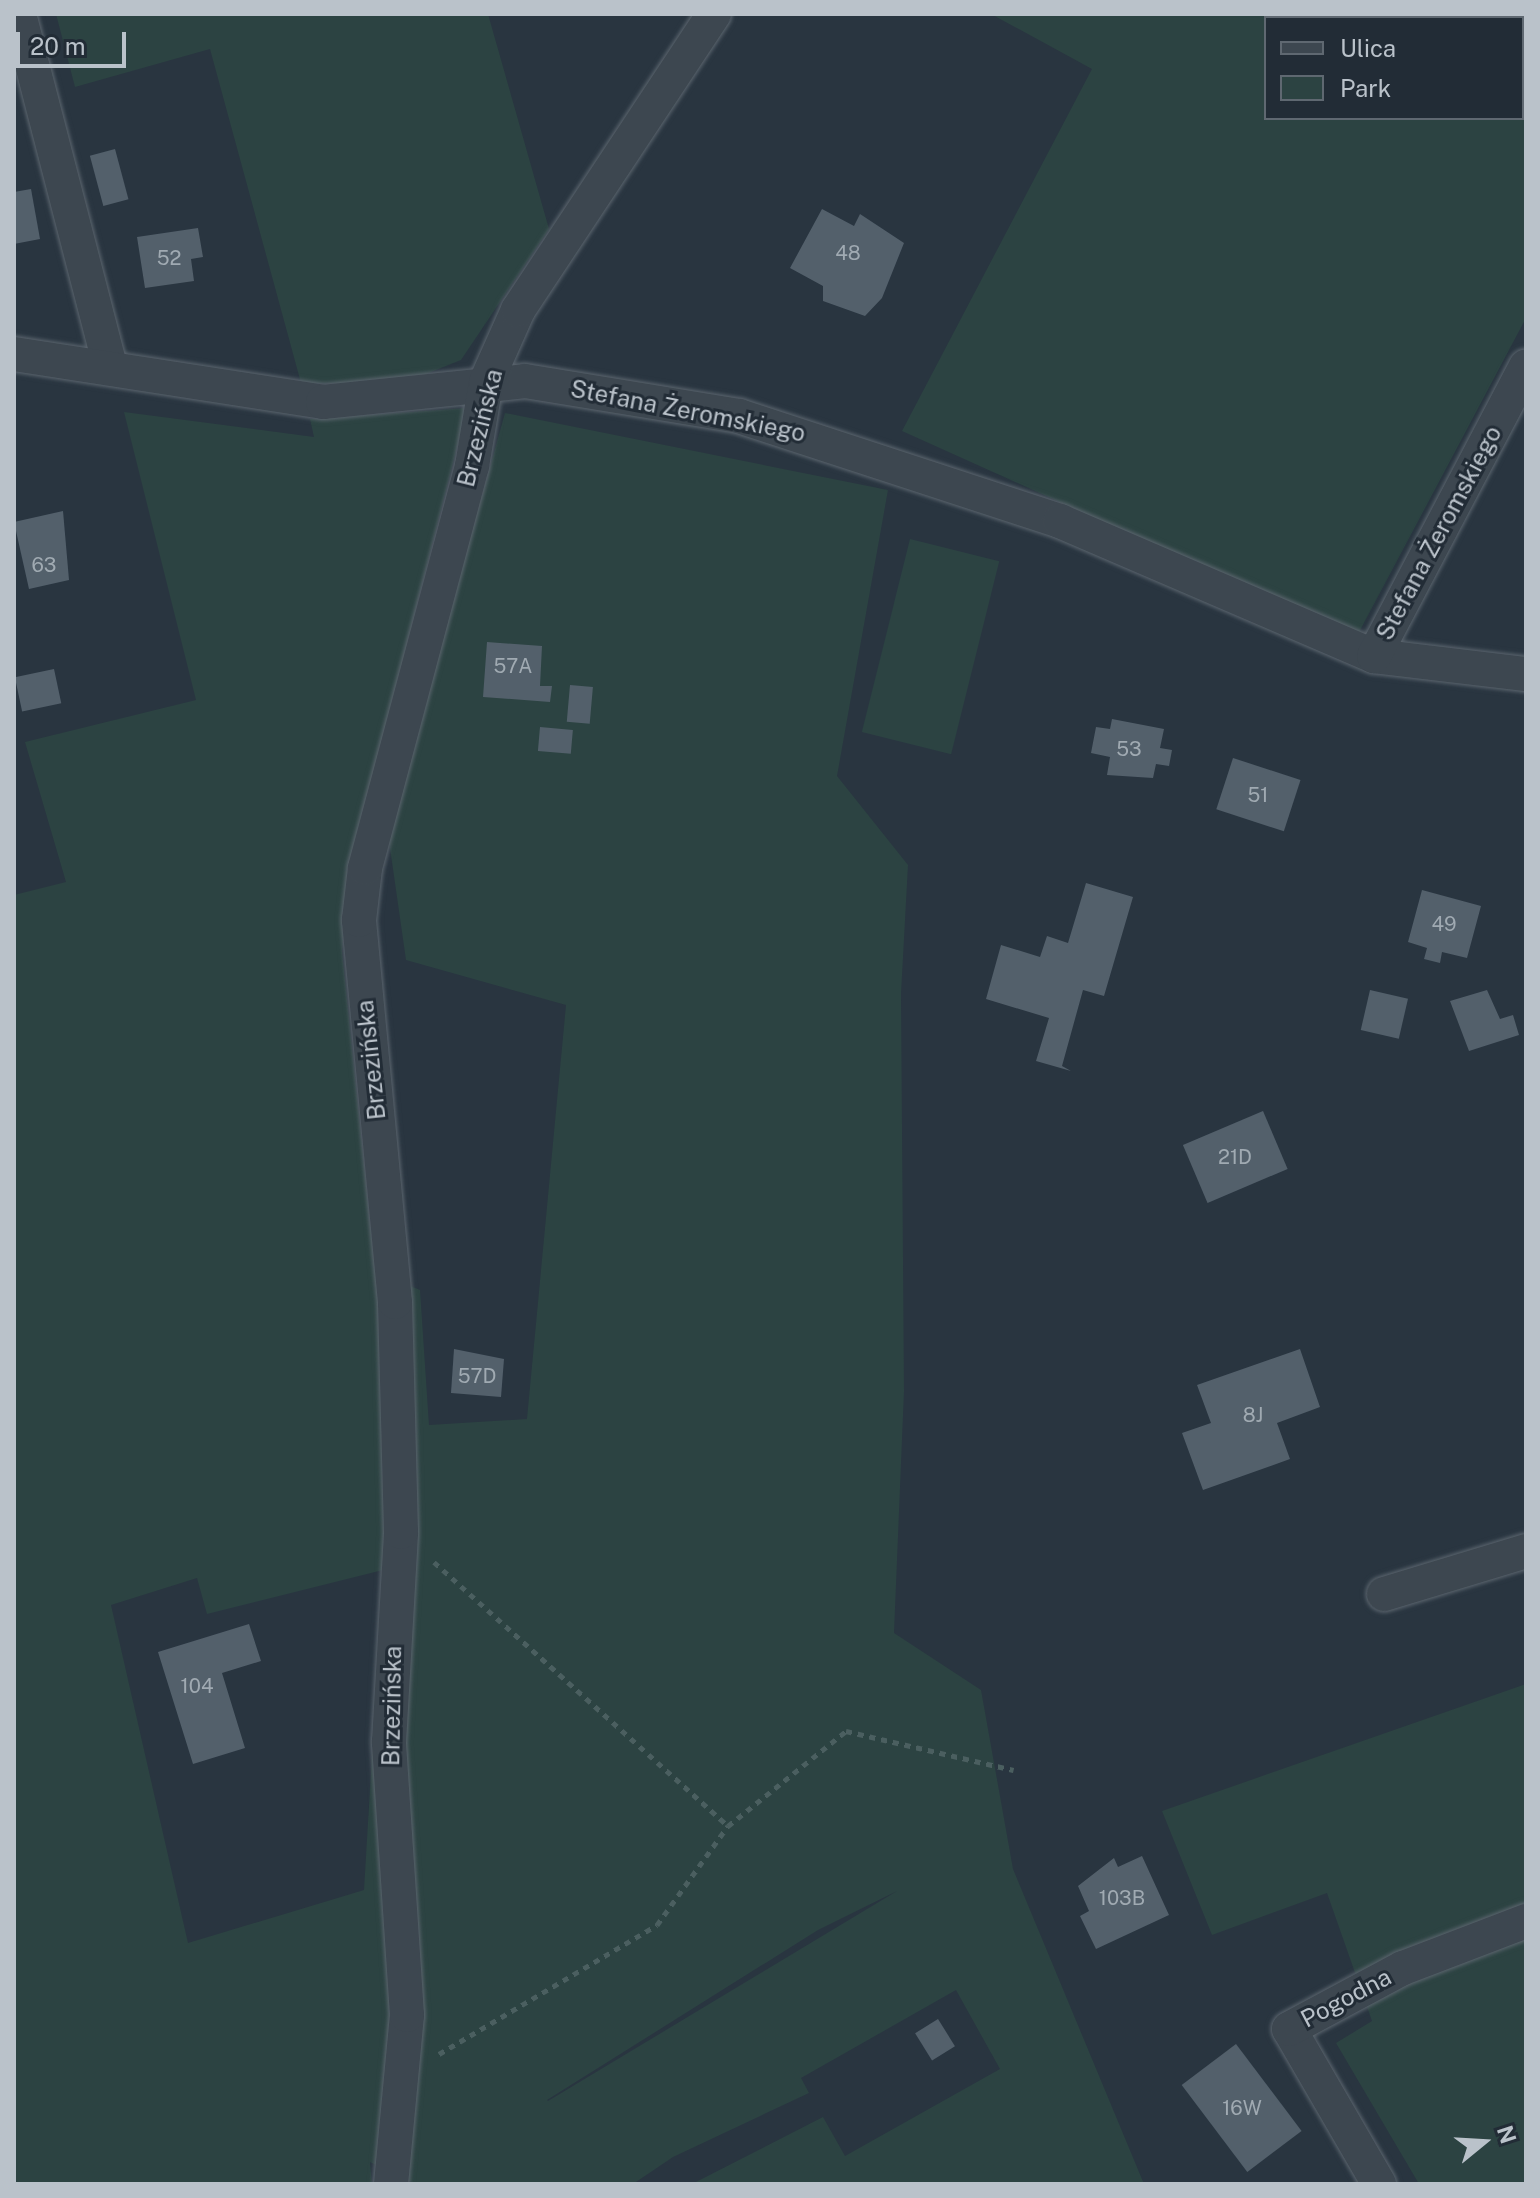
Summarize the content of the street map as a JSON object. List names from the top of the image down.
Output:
{
  "streets": {
    "street": ["Stefana Żeromskiego", "Brzezińska", "Pogodna"]
  },
  "crossings": [
    ["Stefana Żeromskiego", "Brzezińska"]
  ],
  "house_numbers": [
    "48",
    "52",
    "63",
    "57A",
    "53",
    "51",
    "49",
    "21D",
    "57D",
    "8J",
    "104",
    "103B",
    "16W"
  ],
  "legend": ["Ulica", "Park"],
  "scale_bar": "20 m",
  "north": "right"
}
